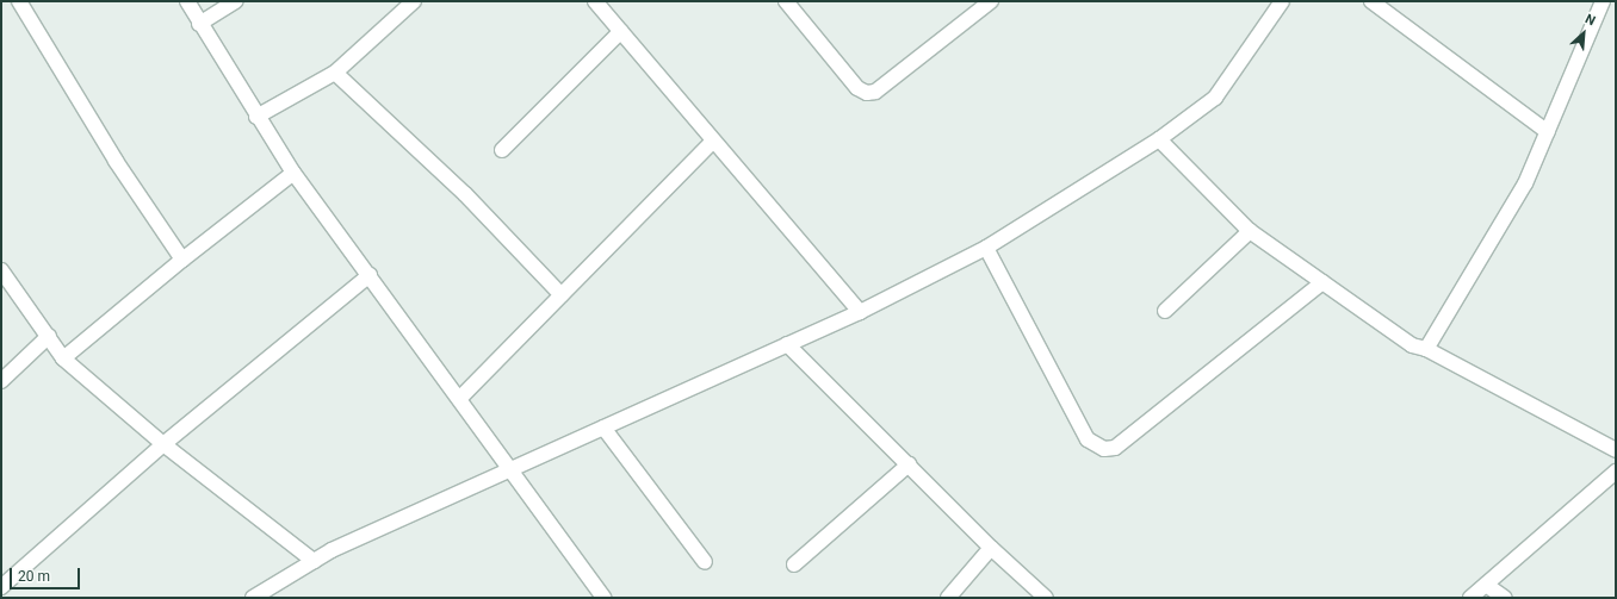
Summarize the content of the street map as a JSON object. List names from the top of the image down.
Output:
{
  "scale_bar": "20 m",
  "north": "top right"
}
